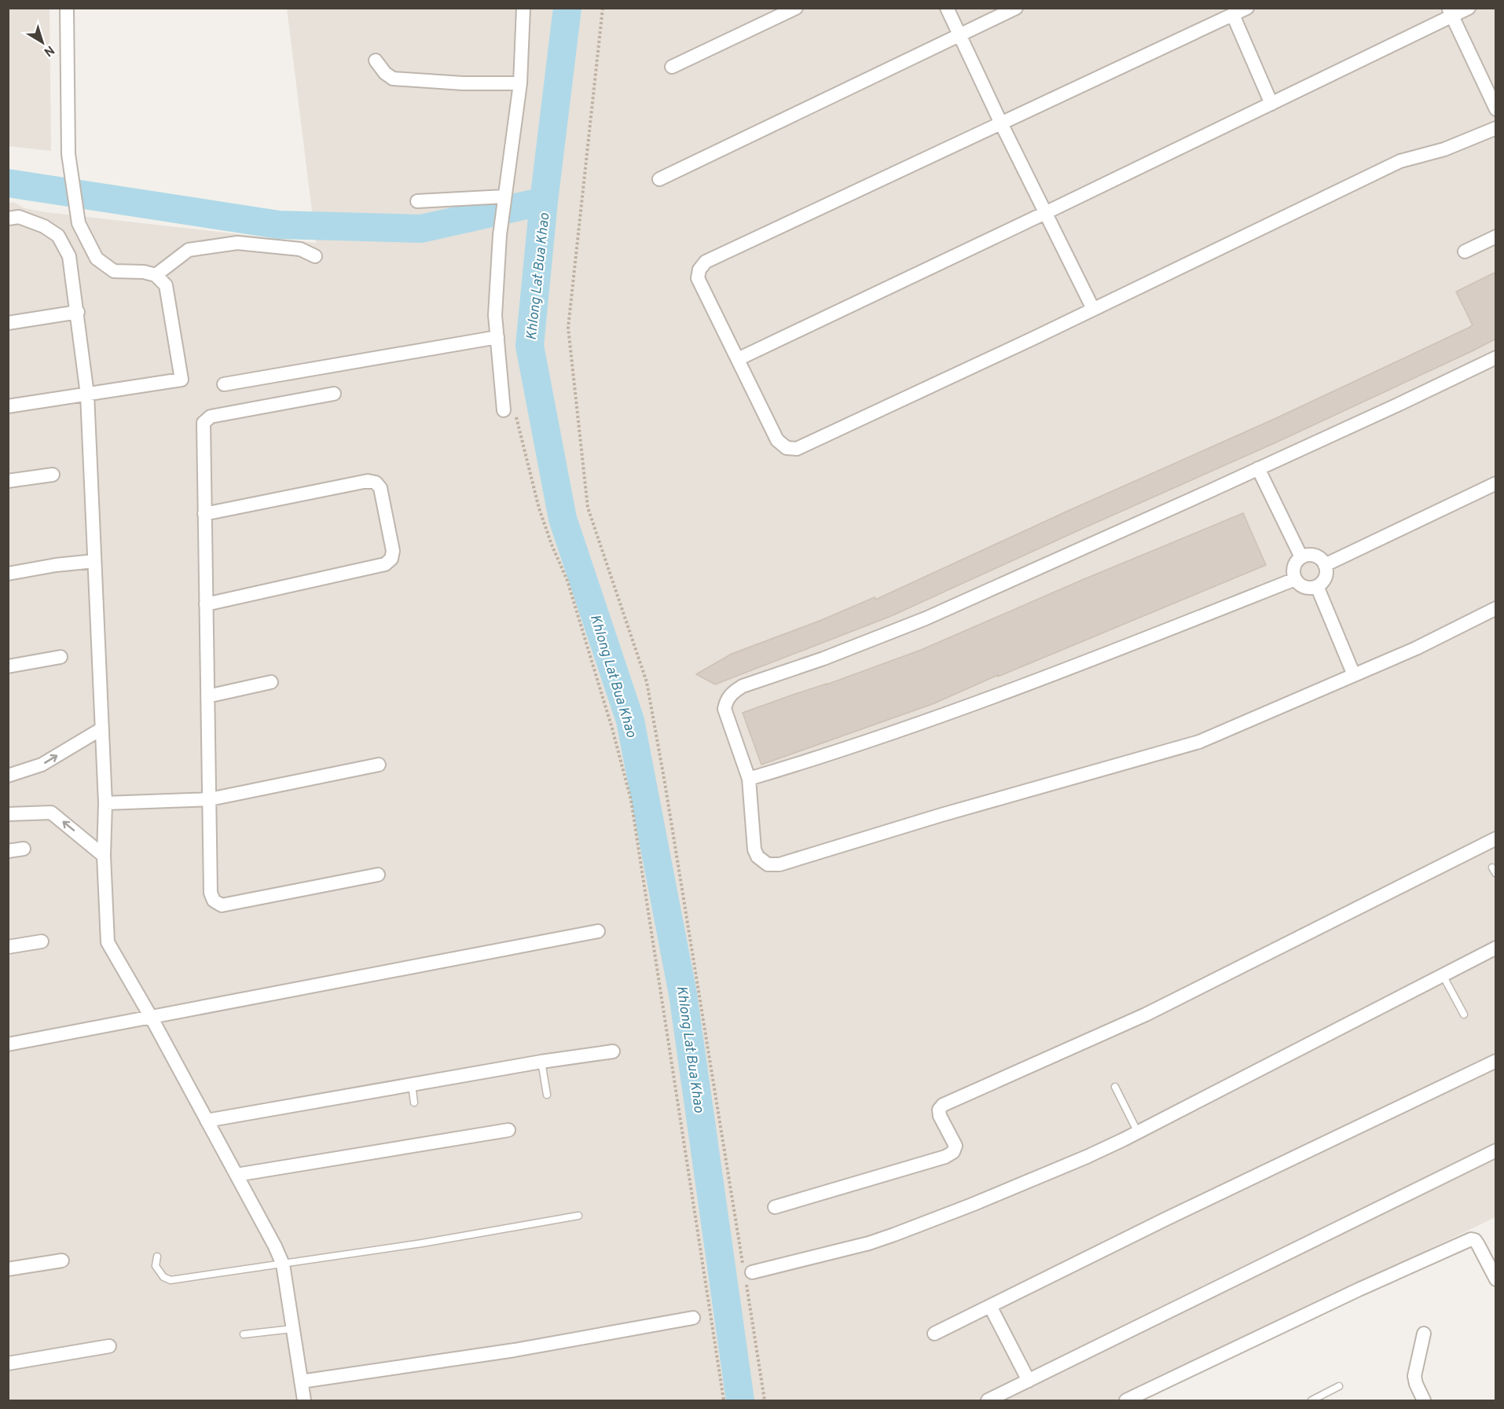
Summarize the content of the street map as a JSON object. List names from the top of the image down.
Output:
{
  "water": ["Khlong Lat Bua Khao"],
  "north": "bottom right"
}
